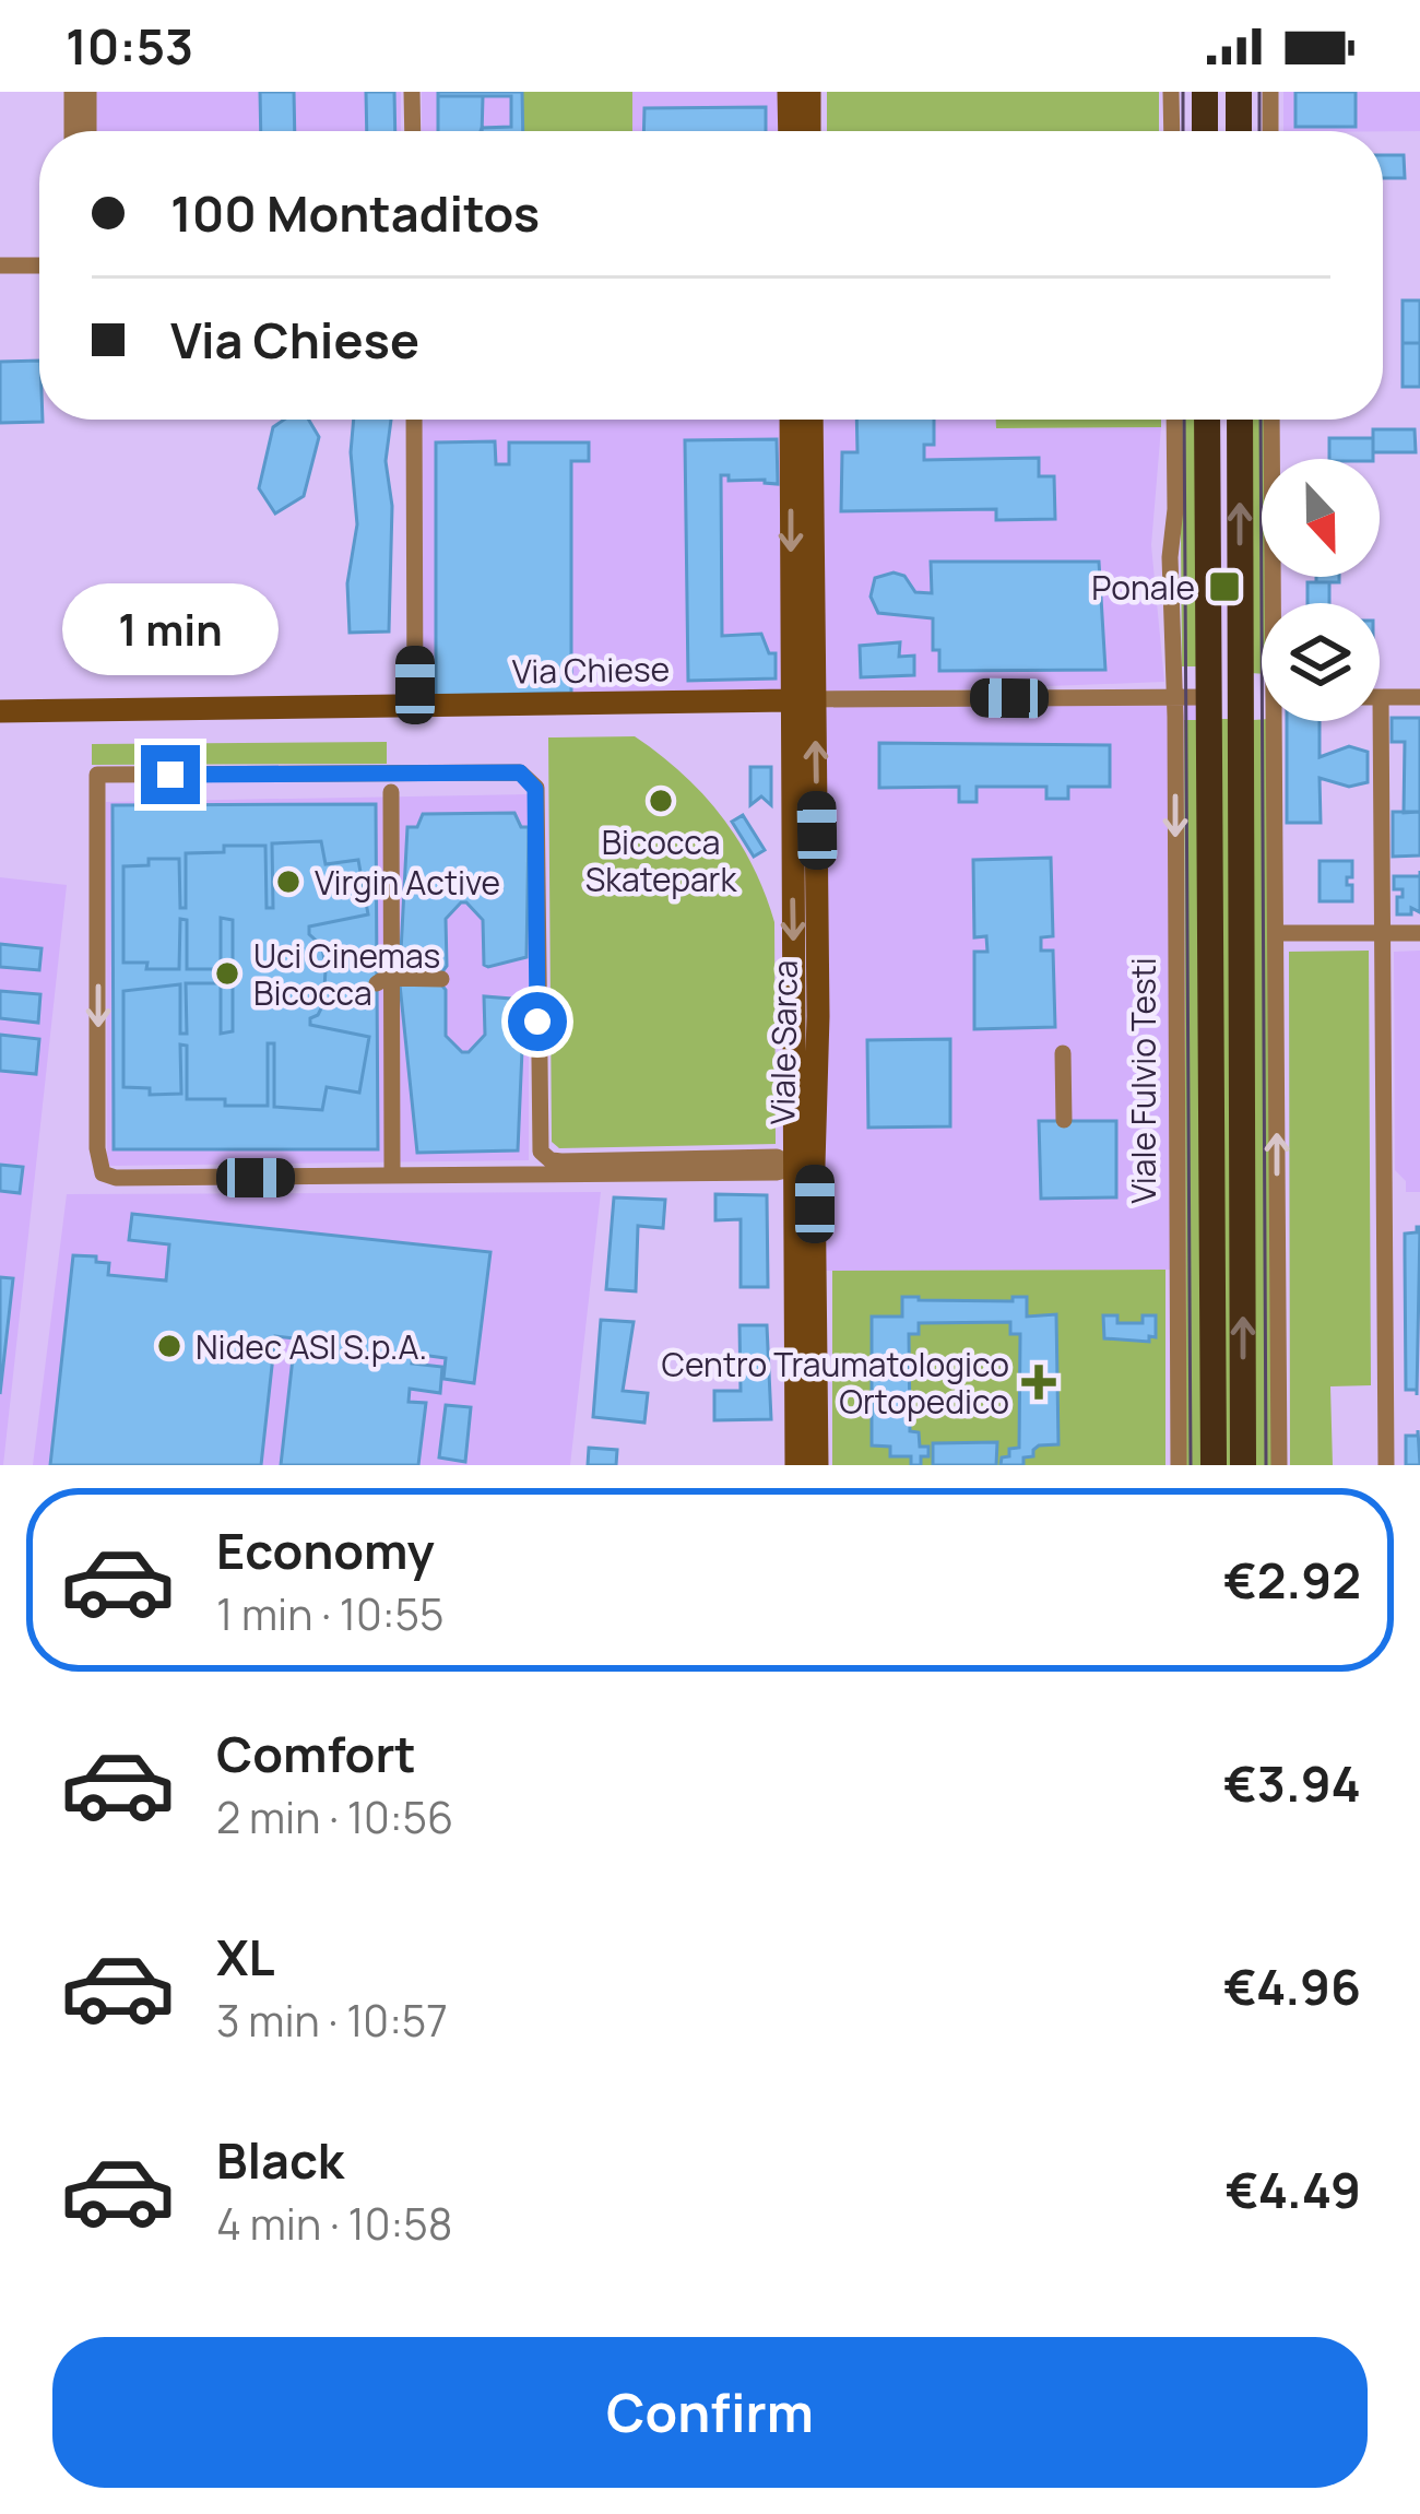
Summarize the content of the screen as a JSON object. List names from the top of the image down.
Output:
{
  "streets": {
    "main road": ["Viale Fulvio Testi"],
    "street": ["Via Chiese", "Viale Sarca"]
  },
  "crossings": [
    ["Via Chiese", "Viale Sarca"],
    ["Via Chiese", "Viale Fulvio Testi"]
  ],
  "places": {
    "transit": ["Ponale"],
    "other": [
      "Bicocca Skatepark",
      "Virgin Active",
      "Uci Cinemas Bicocca",
      "Nidec ASI S.p.A."
    ],
    "health": ["Centro Traumatologico Ortopedico"]
  },
  "north": "bottom",
  "page": {
    "status": "10:53",
    "banner": ["100 Montaditos", "Via Chiese"],
    "bubble": "1 min",
    "list": [
      {
        "name": "Economy",
        "note": "1 min · 10:55",
        "value": "€2.92"
      },
      {
        "name": "Comfort",
        "note": "2 min · 10:56",
        "value": "€3.94"
      },
      {
        "name": "XL",
        "note": "3 min · 10:57",
        "value": "€4.96"
      },
      {
        "name": "Black",
        "note": "4 min · 10:58",
        "value": "€4.49"
      }
    ],
    "buttons": "Confirm"
  }
}
